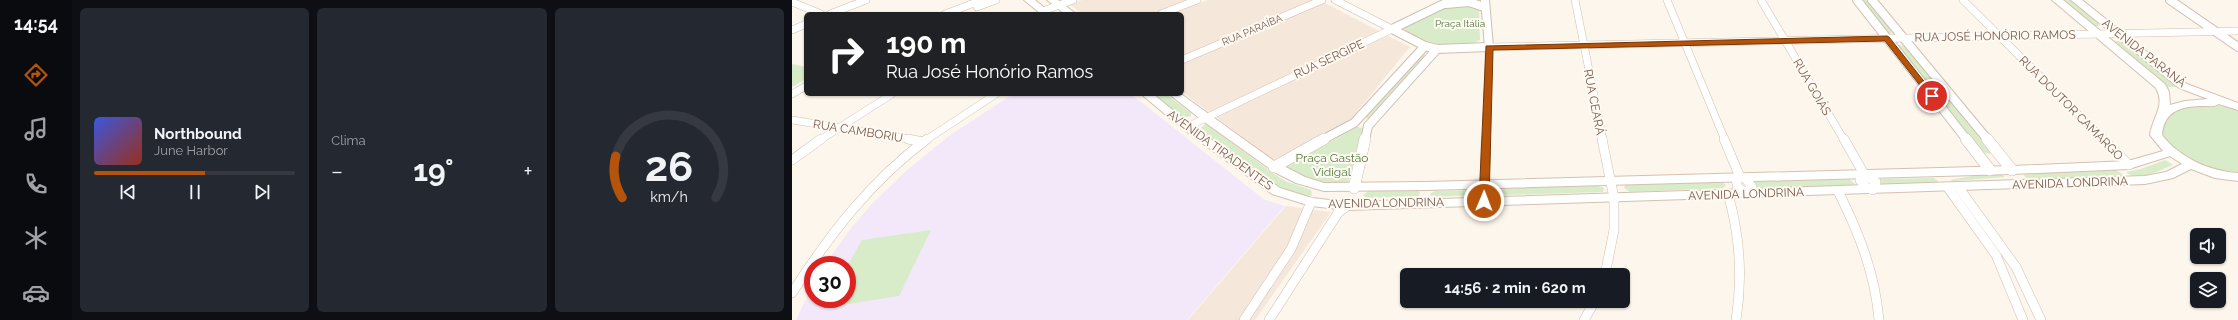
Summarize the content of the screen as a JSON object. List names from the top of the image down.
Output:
{
  "streets": {
    "main road": ["AVENIDA PARANÁ", "AVENIDA TIRADENTES", "AVENIDA LONDRINA"],
    "street": [
      "RUA PARAÍBA",
      "RUA JOSÉ HONÓRIO RAMOS",
      "RUA SERGIPE",
      "RUA GOIÁS",
      "RUA CEARÁ",
      "RUA DOUTOR CAMARGO",
      "RUA CAMBORIU"
    ]
  },
  "crossings": [
    ["RUA JOSÉ HONÓRIO RAMOS", "AVENIDA PARANÁ"],
    ["RUA JOSÉ HONÓRIO RAMOS", "RUA GOIÁS"],
    ["RUA JOSÉ HONÓRIO RAMOS", "RUA CEARÁ"],
    ["RUA JOSÉ HONÓRIO RAMOS", "RUA DOUTOR CAMARGO"],
    ["RUA SERGIPE", "AVENIDA TIRADENTES"],
    ["RUA GOIÁS", "AVENIDA LONDRINA"],
    ["RUA CEARÁ", "AVENIDA LONDRINA"],
    ["RUA DOUTOR CAMARGO", "AVENIDA LONDRINA"],
    ["AVENIDA TIRADENTES", "AVENIDA LONDRINA"]
  ],
  "parks": ["Praça Itália", "Praça Gastão Vidigal"],
  "page": {
    "tabs": "14:54",
    "tile": "Clima",
    "turn": ["190 m", "Rua José Honório Ramos"],
    "song": ["Northbound", "June Harbor"],
    "heat": ["−", "19°", "+"],
    "limit": "30",
    "trip": "14:56 · 2 min · 620 m",
    "gauge": ["26", "km/h"]
  }
}
